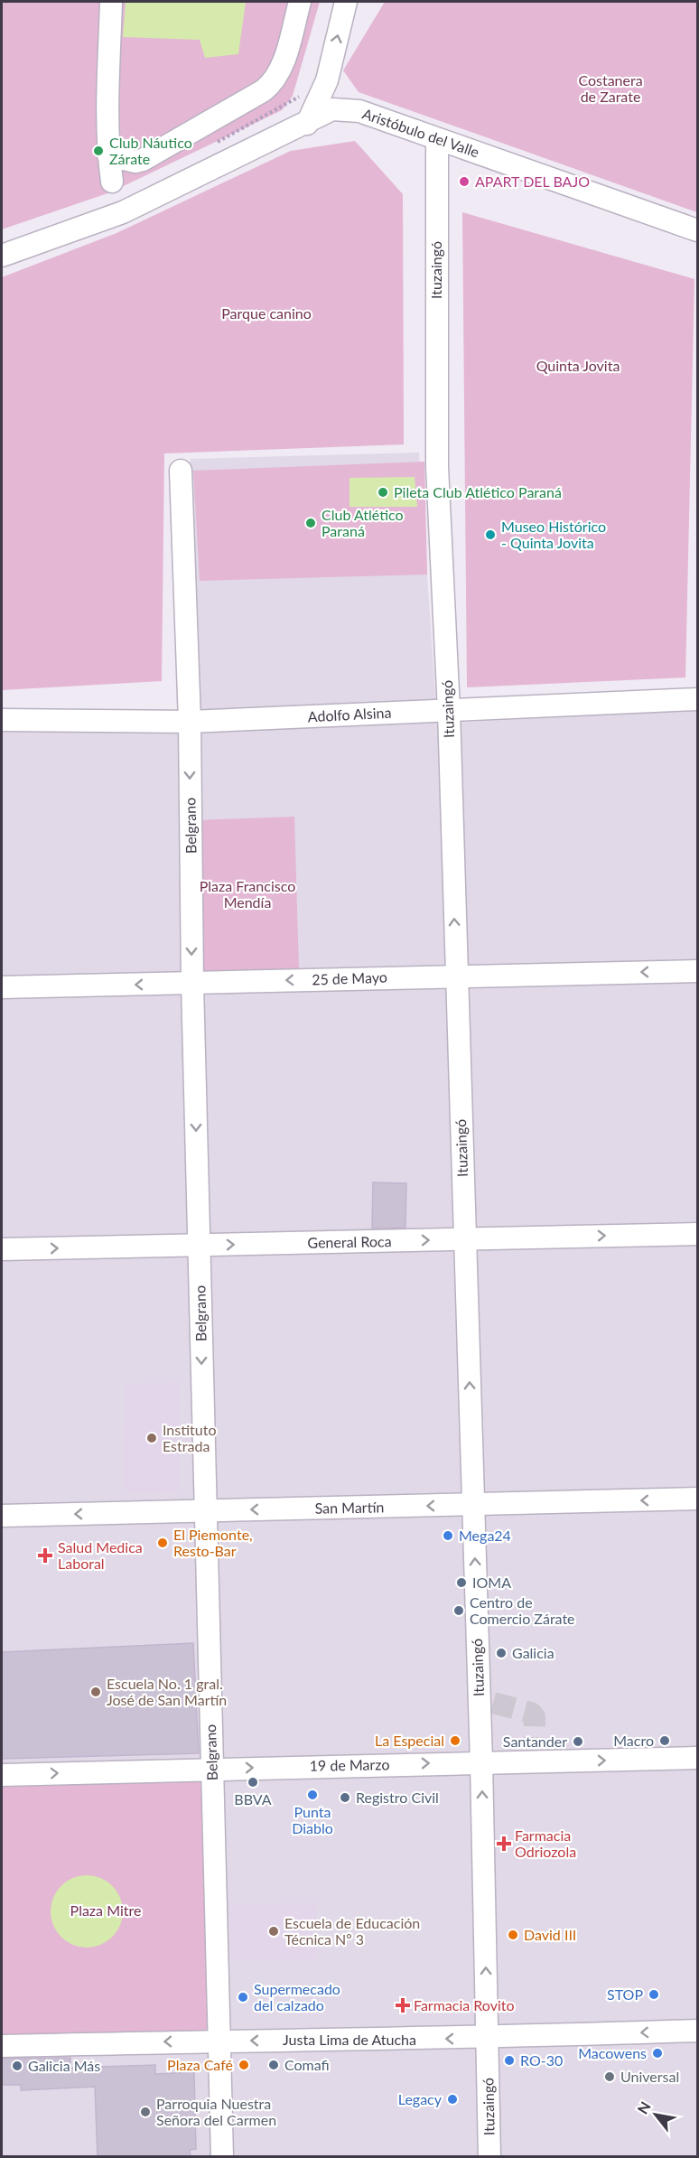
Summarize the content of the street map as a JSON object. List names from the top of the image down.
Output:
{
  "streets": {
    "street": [
      "Aristóbulo del Valle",
      "Ituzaingó",
      "Adolfo Alsina",
      "Belgrano",
      "25 de Mayo",
      "General Roca",
      "San Martín",
      "19 de Marzo",
      "Justa Lima de Atucha"
    ]
  },
  "crossings": [
    ["Aristóbulo del Valle", "Ituzaingó"],
    ["Ituzaingó", "Adolfo Alsina"],
    ["Ituzaingó", "25 de Mayo"],
    ["Ituzaingó", "General Roca"],
    ["Ituzaingó", "San Martín"],
    ["Ituzaingó", "19 de Marzo"],
    ["Ituzaingó", "Justa Lima de Atucha"],
    ["Adolfo Alsina", "Belgrano"],
    ["Belgrano", "25 de Mayo"],
    ["Belgrano", "General Roca"],
    ["Belgrano", "San Martín"],
    ["Belgrano", "19 de Marzo"],
    ["Belgrano", "Justa Lima de Atucha"]
  ],
  "one_way": [
    "Ituzaingó",
    "Belgrano",
    "25 de Mayo",
    "General Roca",
    "San Martín",
    "19 de Marzo",
    "Justa Lima de Atucha"
  ],
  "parks": [
    "Costanera de Zarate",
    "Parque canino",
    "Quinta Jovita",
    "Plaza Francisco Mendía",
    "Plaza Mitre"
  ],
  "places": {
    "other": [
      "Club Náutico Zárate",
      "APART DEL BAJO",
      "Pileta Club Atlético Paraná",
      "Club Atlético Paraná",
      "Museo Histórico - Quinta Jovita",
      "Instituto Estrada",
      "Mega24",
      "El Piemonte, Resto-Bar",
      "IOMA",
      "Centro de Comercio Zárate",
      "Galicia",
      "Escuela No. 1 gral. José de San Martín",
      "La Especial",
      "Macro",
      "Santander",
      "BBVA",
      "Punta Diablo",
      "Registro Civil",
      "Escuela de Educación Técnica Nº 3",
      "David III",
      "STOP",
      "Supermecado del calzado",
      "Macowens",
      "RO-30",
      "Plaza Café",
      "Comafi",
      "Galicia Más",
      "Universal",
      "Legacy",
      "Parroquia Nuestra Señora del Carmen"
    ],
    "health": ["Salud Medica Laboral", "Farmacia Odriozola", "Farmacia Rovito"]
  },
  "north": "top left"
}
